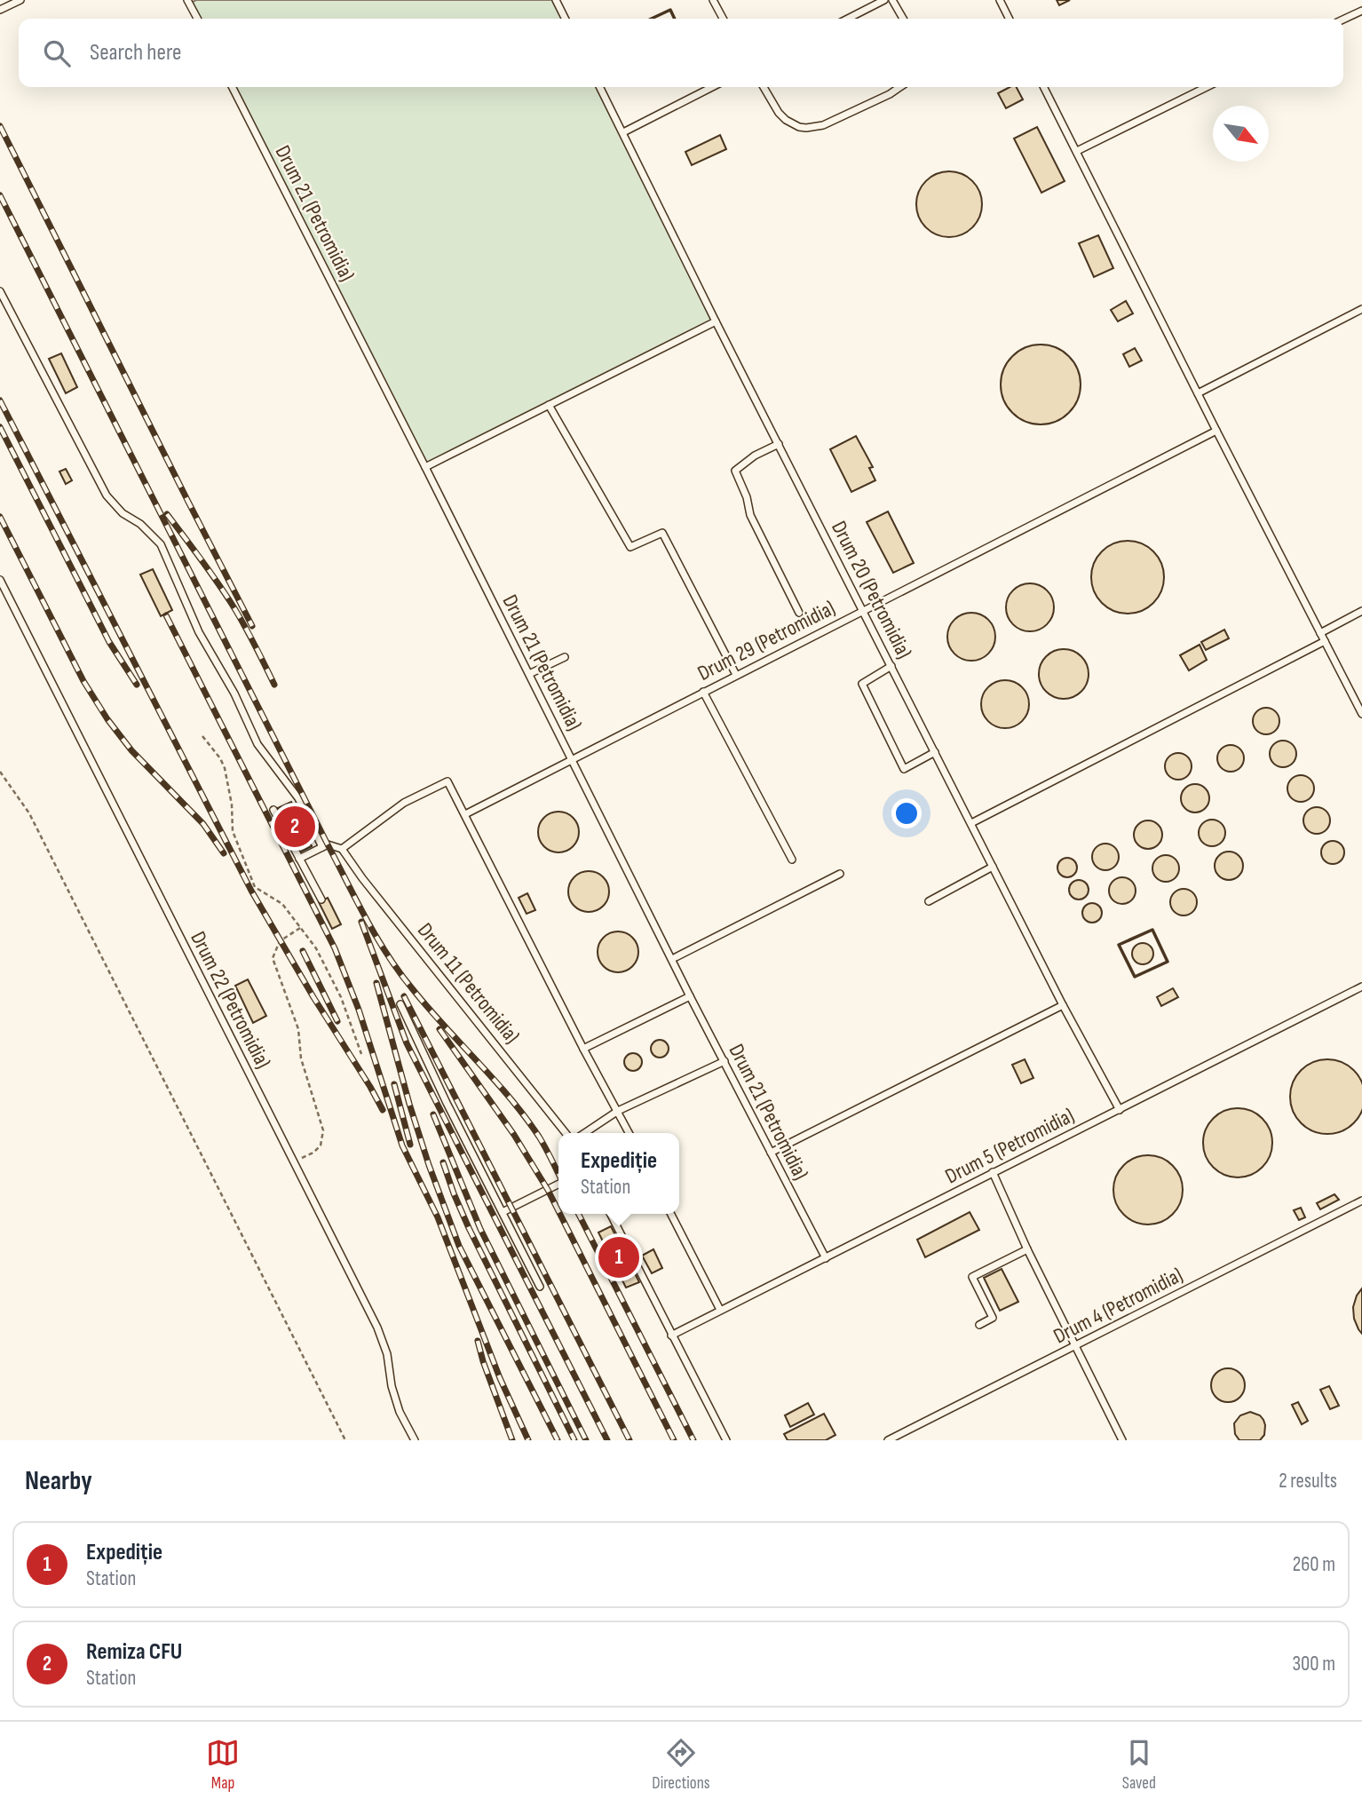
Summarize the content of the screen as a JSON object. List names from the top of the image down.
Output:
{
  "streets": {
    "lane": [
      "Drum 21 (Petromidia)",
      "Drum 20 (Petromidia)",
      "Drum 29 (Petromidia)",
      "Drum 11 (Petromidia)",
      "Drum 22 (Petromidia)",
      "Drum 5 (Petromidia)",
      "Drum 4 (Petromidia)"
    ]
  },
  "crossings": [
    ["Drum 21 (Petromidia)", "Drum 29 (Petromidia)"],
    ["Drum 21 (Petromidia)", "Drum 5 (Petromidia)"],
    ["Drum 20 (Petromidia)", "Drum 29 (Petromidia)"],
    ["Drum 20 (Petromidia)", "Drum 5 (Petromidia)"]
  ],
  "north": "bottom right",
  "page": {
    "search": "Search here",
    "pins": ["2", "1"],
    "popup": ["Expediție", "Station"],
    "heading": ["Nearby", "2 results"],
    "list": [
      {
        "mark": "1",
        "name": "Expediție",
        "note": "Station",
        "value": "260 m"
      },
      {
        "mark": "2",
        "name": "Remiza CFU",
        "note": "Station",
        "value": "300 m"
      }
    ],
    "nav": ["Map", "Directions", "Saved"]
  }
}
